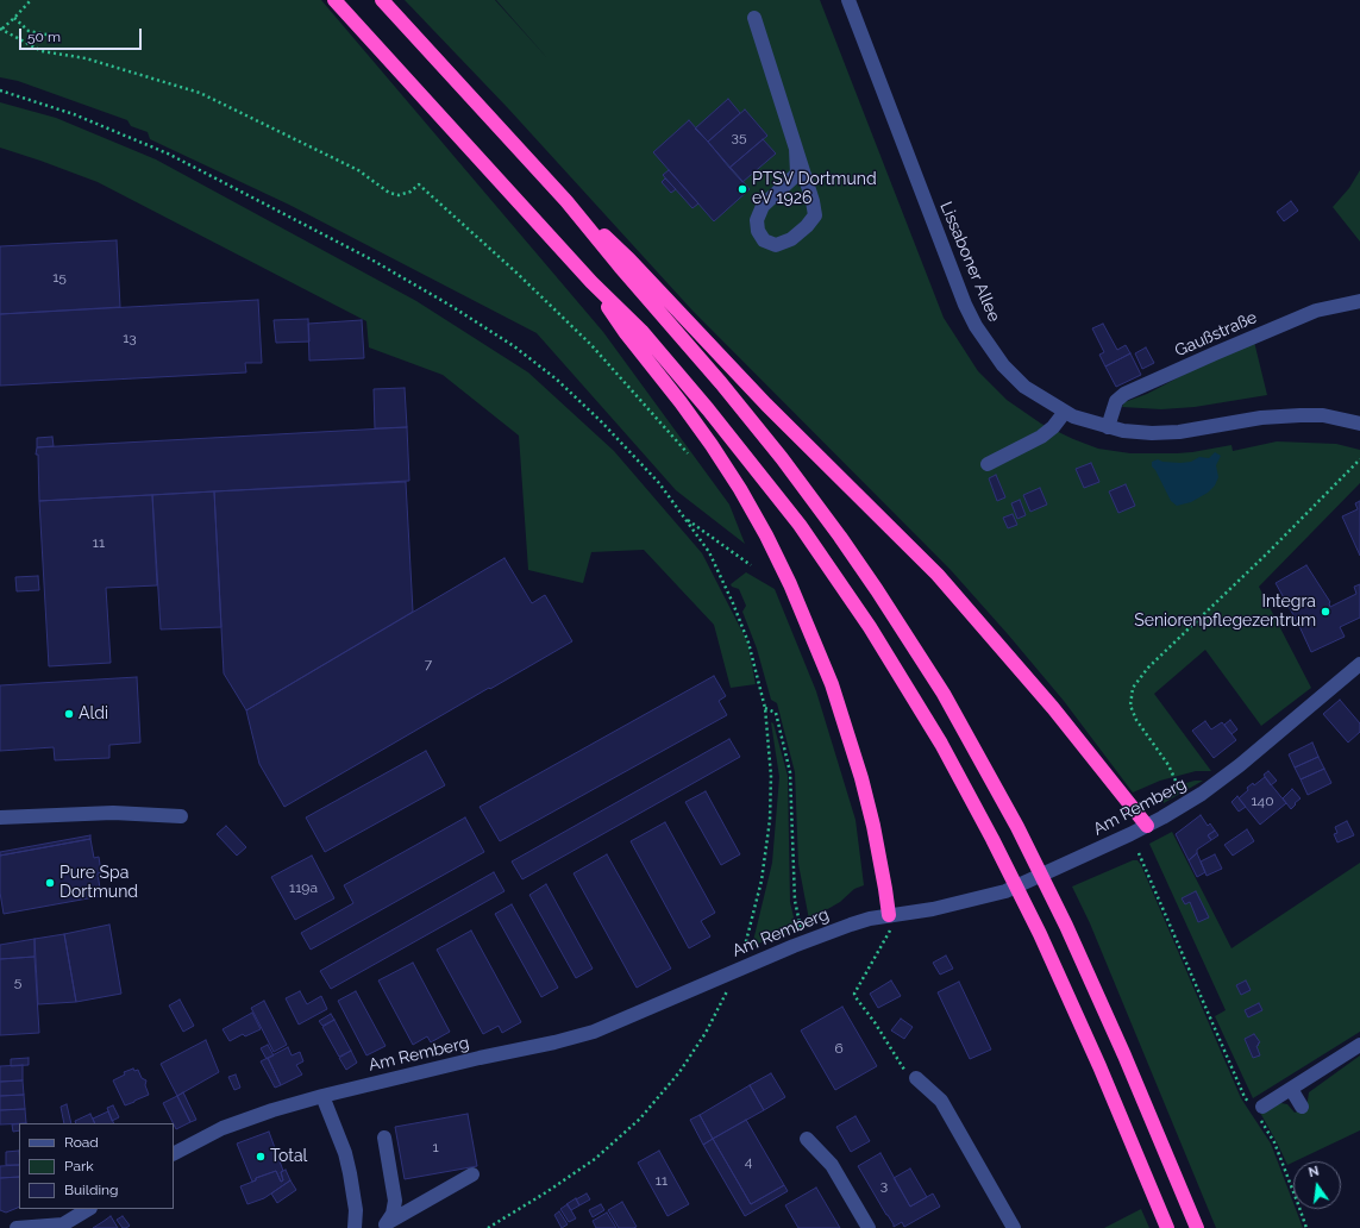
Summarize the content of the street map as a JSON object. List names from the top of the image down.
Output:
{
  "streets": {
    "street": ["Lissaboner Allee", "Gaußstraße", "Am Remberg"]
  },
  "crossings": [
    ["Lissaboner Allee", "Gaußstraße"]
  ],
  "places": [
    "PTSV Dortmund eV 1926",
    "Integra Seniorenpflegezentrum",
    "Aldi",
    "Pure Spa Dortmund",
    "Total"
  ],
  "house_numbers": [
    "35",
    "15",
    "13",
    "11",
    "7",
    "140",
    "119a",
    "5",
    "6",
    "1",
    "4",
    "11",
    "3"
  ],
  "legend": ["Road", "Park", "Building"],
  "scale_bar": "50 m",
  "north": "top"
}
